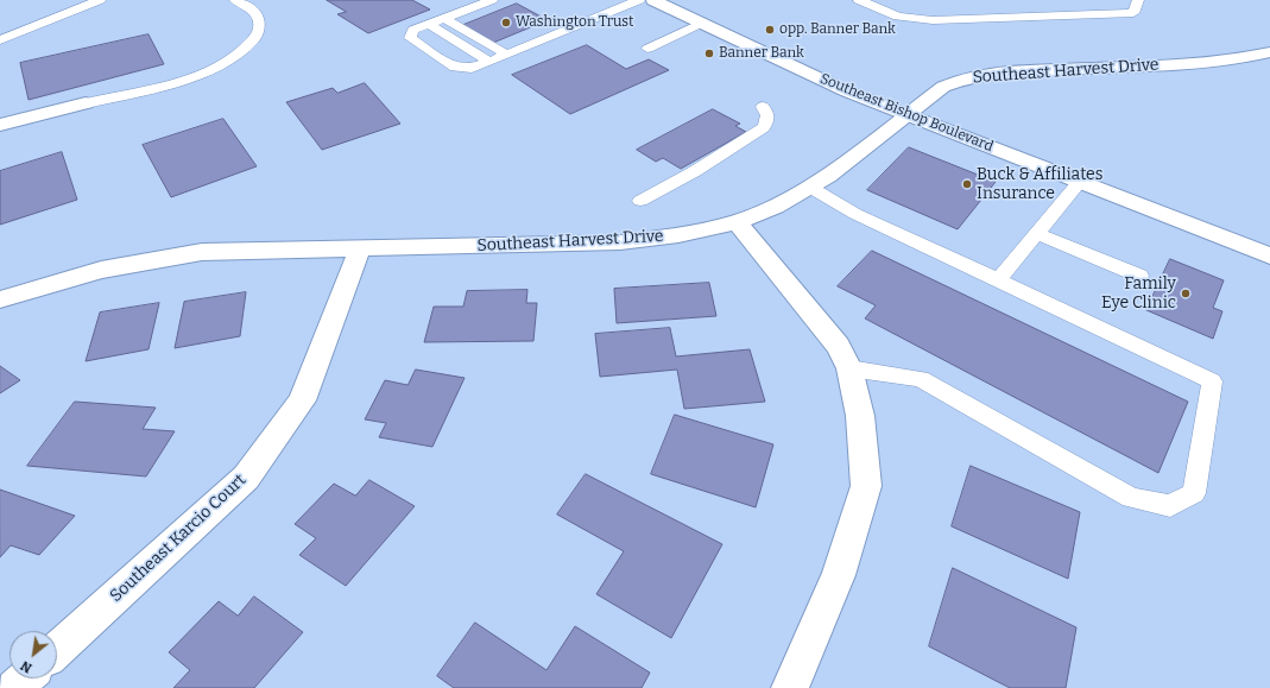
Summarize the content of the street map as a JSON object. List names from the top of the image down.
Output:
{
  "streets": {
    "street": ["Southeast Harvest Drive", "Southeast Bishop Boulevard", "Southeast Karcio Court"]
  },
  "crossings": [
    ["Southeast Harvest Drive", "Southeast Bishop Boulevard"],
    ["Southeast Harvest Drive", "Southeast Karcio Court"]
  ],
  "places": [
    "Washington Trust",
    "opp. Banner Bank",
    "Banner Bank",
    "Buck & Affiliates Insurance",
    "Family Eye Clinic"
  ],
  "north": "bottom left"
}
